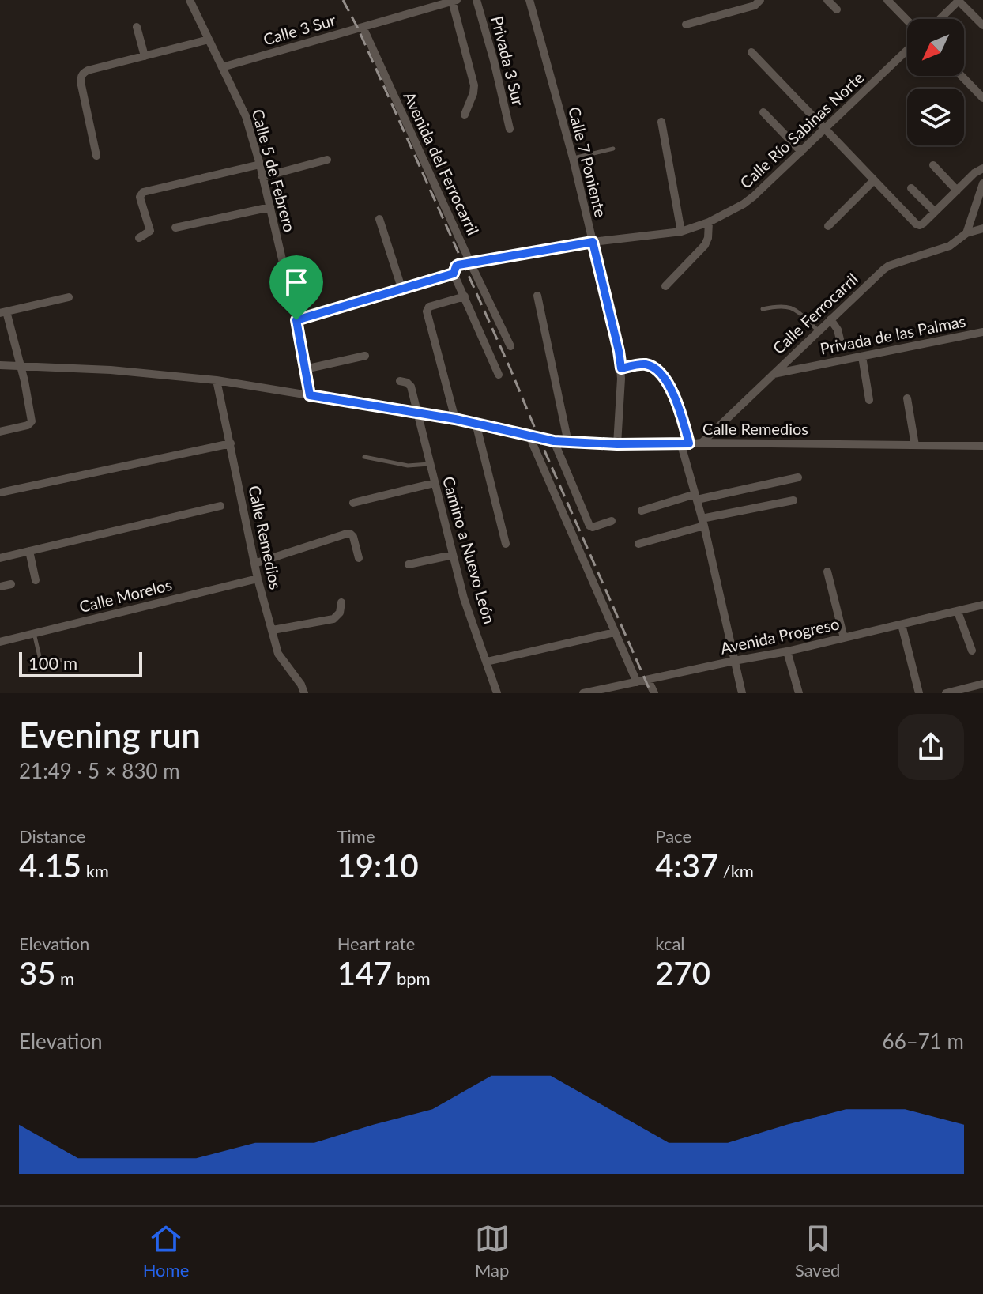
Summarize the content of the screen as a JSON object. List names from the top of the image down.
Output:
{
  "streets": {
    "street": [
      "Calle 3 Sur",
      "Privada 3 Sur",
      "Calle Río Sabinas Norte",
      "Calle 7 Poniente",
      "Avenida del Ferrocarril",
      "Calle 5 de Febrero",
      "Calle Ferrocarril",
      "Privada de las Palmas",
      "Calle Remedios",
      "Camino a Nuevo León",
      "Calle Morelos",
      "Avenida Progreso"
    ]
  },
  "crossings": [
    ["Calle 3 Sur", "Avenida del Ferrocarril"],
    ["Calle 3 Sur", "Calle 5 de Febrero"],
    ["Calle Río Sabinas Norte", "Calle 7 Poniente"],
    ["Calle Río Sabinas Norte", "Avenida del Ferrocarril"],
    ["Calle 7 Poniente", "Calle Remedios"],
    ["Calle 5 de Febrero", "Calle Remedios"],
    ["Calle Ferrocarril", "Privada de las Palmas"],
    ["Calle Ferrocarril", "Calle Remedios"],
    ["Calle Remedios", "Camino a Nuevo León"],
    ["Calle Remedios", "Calle Morelos"]
  ],
  "scale_bar": "100 m",
  "north": "bottom left",
  "page": {
    "scale": "100 m",
    "heading": ["Evening run", "21:49 · 5 × 830 m"],
    "stats": [
      ["Distance", "4.15 km"],
      ["Time", "19:10"],
      ["Pace", "4:37 /km"],
      ["Elevation", "35 m"],
      ["Heart rate", "147 bpm"],
      ["kcal", "270"]
    ],
    "chart": ["Elevation", "66–71 m"],
    "tabs": ["Home", "Map", "Saved"]
  }
}
